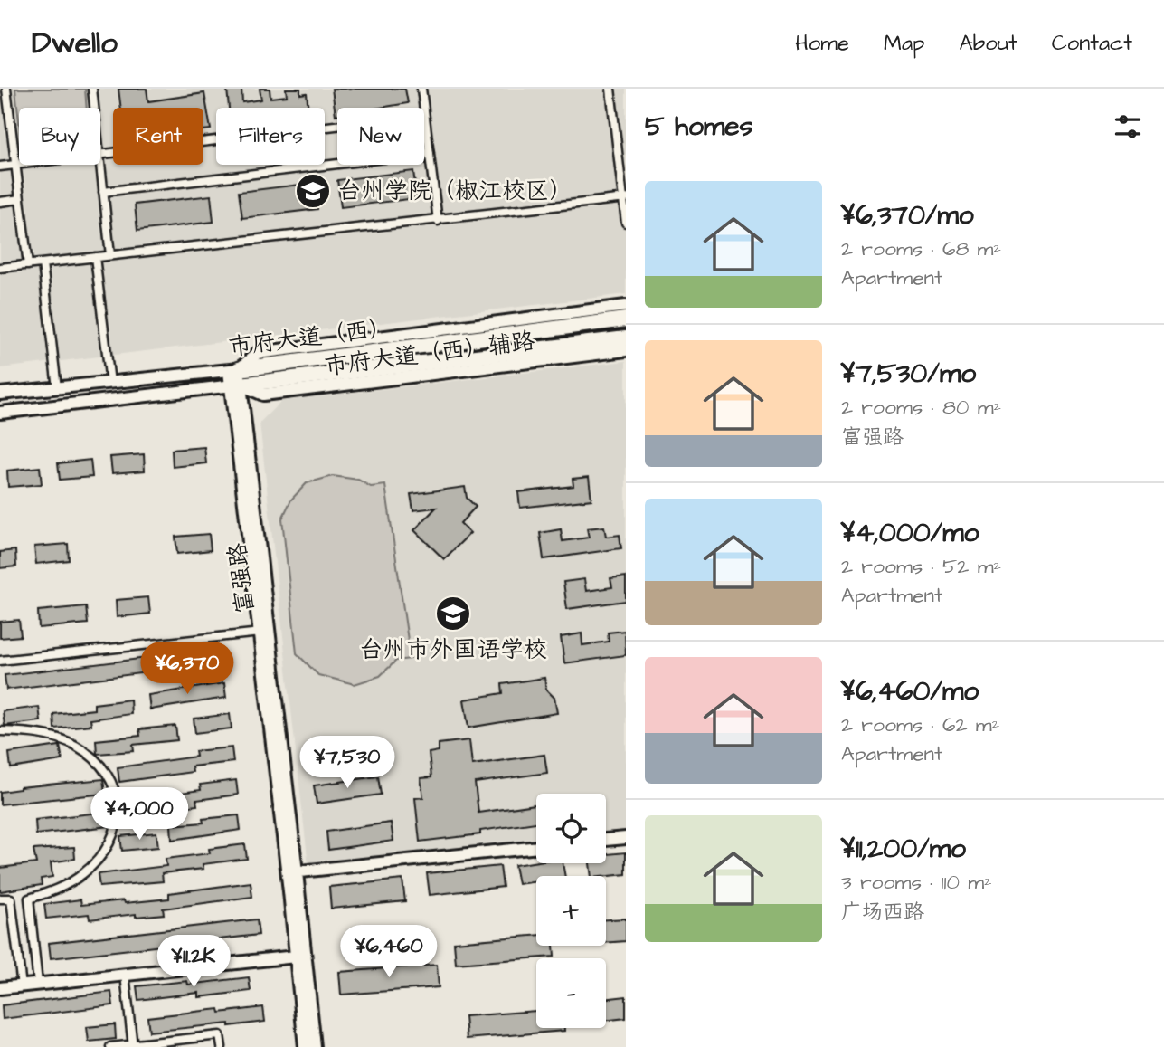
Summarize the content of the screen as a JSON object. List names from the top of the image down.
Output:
{
  "streets": {
    "highway": ["市府大道（西）"],
    "main road": ["市府大道（西）辅路", "富强路"]
  },
  "crossings": [
    ["市府大道（西）", "市府大道（西）辅路"],
    ["市府大道（西）", "富强路"],
    ["市府大道（西）辅路", "富强路"]
  ],
  "places": {
    "school or university": ["台州学院（椒江校区）", "台州市外国语学校"]
  },
  "page": {
    "header": "Dwello",
    "nav": [
      "Home",
      "Map",
      "About",
      "Contact"
    ],
    "heading": "5 homes",
    "chip": [
      "Buy",
      "Rent",
      "Filters",
      "New"
    ],
    "list": [
      {
        "name": "¥6,370/mo",
        "note": "2 rooms · 68 m² · Apartment"
      },
      {
        "name": "¥7,530/mo",
        "note": "2 rooms · 80 m² · 富强路"
      },
      {
        "name": "¥4,000/mo",
        "note": "2 rooms · 52 m² · Apartment"
      },
      {
        "name": "¥6,460/mo",
        "note": "2 rooms · 62 m² · Apartment"
      },
      {
        "name": "¥11,200/mo",
        "note": "3 rooms · 110 m² · 广场西路"
      }
    ],
    "price": [
      "¥6,370",
      "¥7,530",
      "¥4,000",
      "¥6,460",
      "¥11.2K"
    ],
    "map_buttons": ["+", "−"]
  }
}
